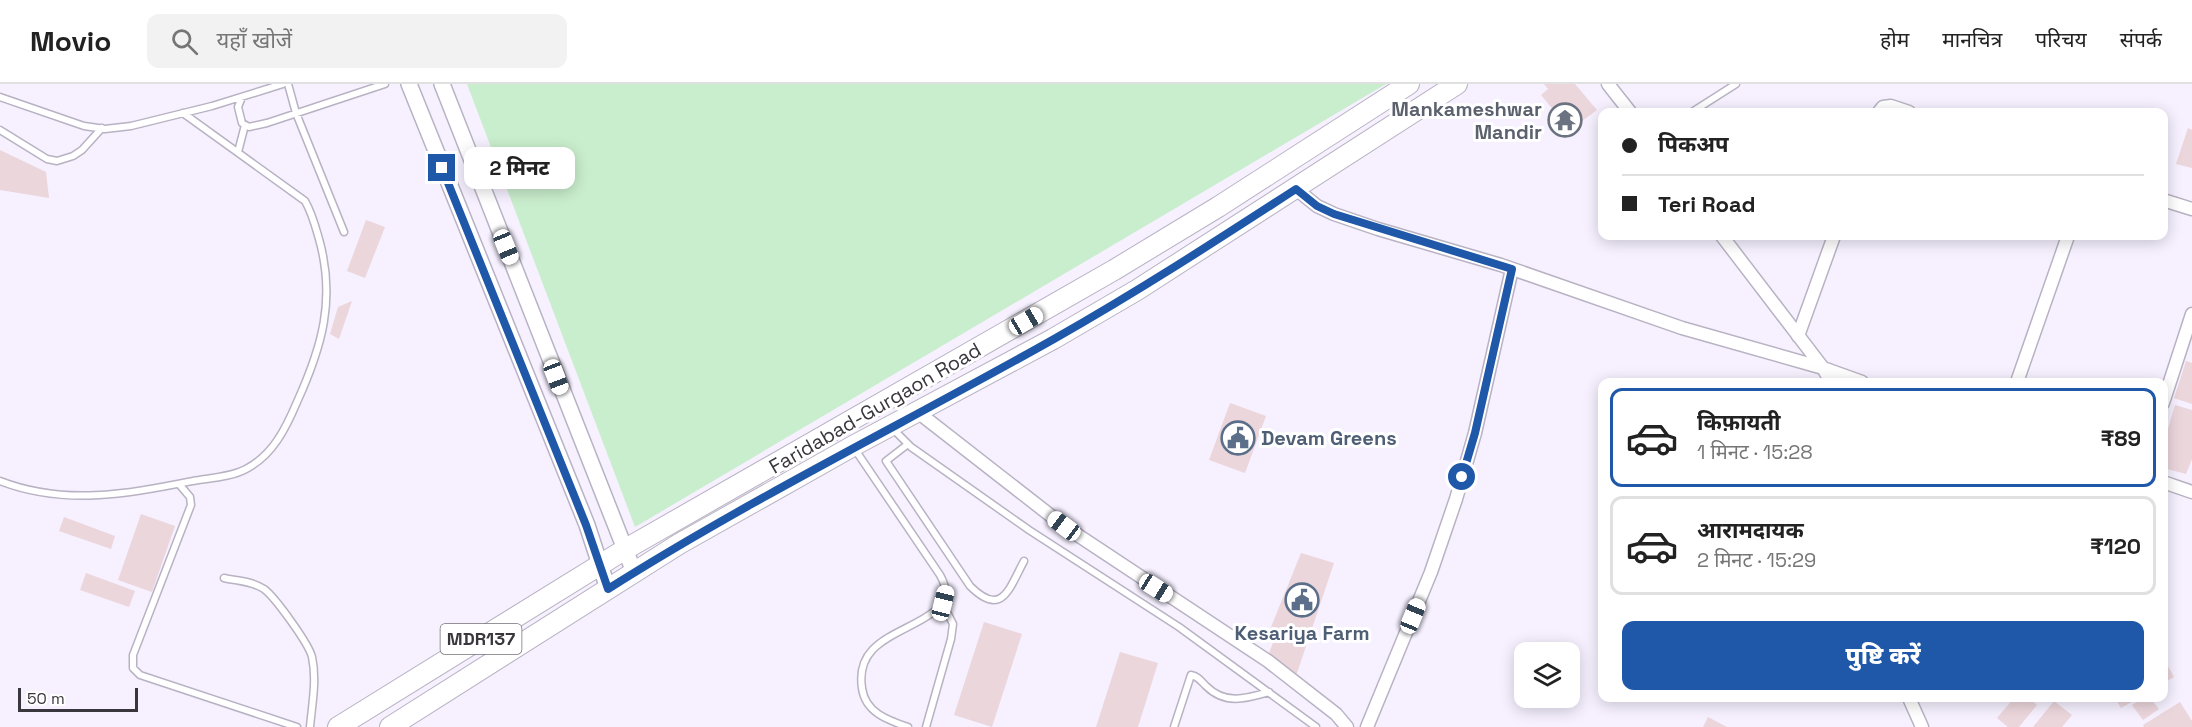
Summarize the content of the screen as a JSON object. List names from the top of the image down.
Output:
{
  "streets": {
    "main road": ["Faridabad-Gurgaon Road", "MDR137"]
  },
  "places": {
    "temple": ["Mankameshwar Mandir"],
    "public building": ["Devam Greens", "Kesariya Farm"]
  },
  "scale_bar": "50 m",
  "page": {
    "header": "Movio",
    "search": "यहाँ खोजें",
    "nav": [
      "होम",
      "मानचित्र",
      "परिचय",
      "संपर्क"
    ],
    "banner": ["पिकअप", "Teri Road"],
    "bubble": "2 मिनट",
    "list": [
      {
        "name": "किफ़ायती",
        "note": "1 मिनट · 15:28",
        "value": "₹89"
      },
      {
        "name": "आरामदायक",
        "note": "2 मिनट · 15:29",
        "value": "₹120"
      }
    ],
    "buttons": "पुष्टि करें",
    "scale": "50 m"
  }
}
